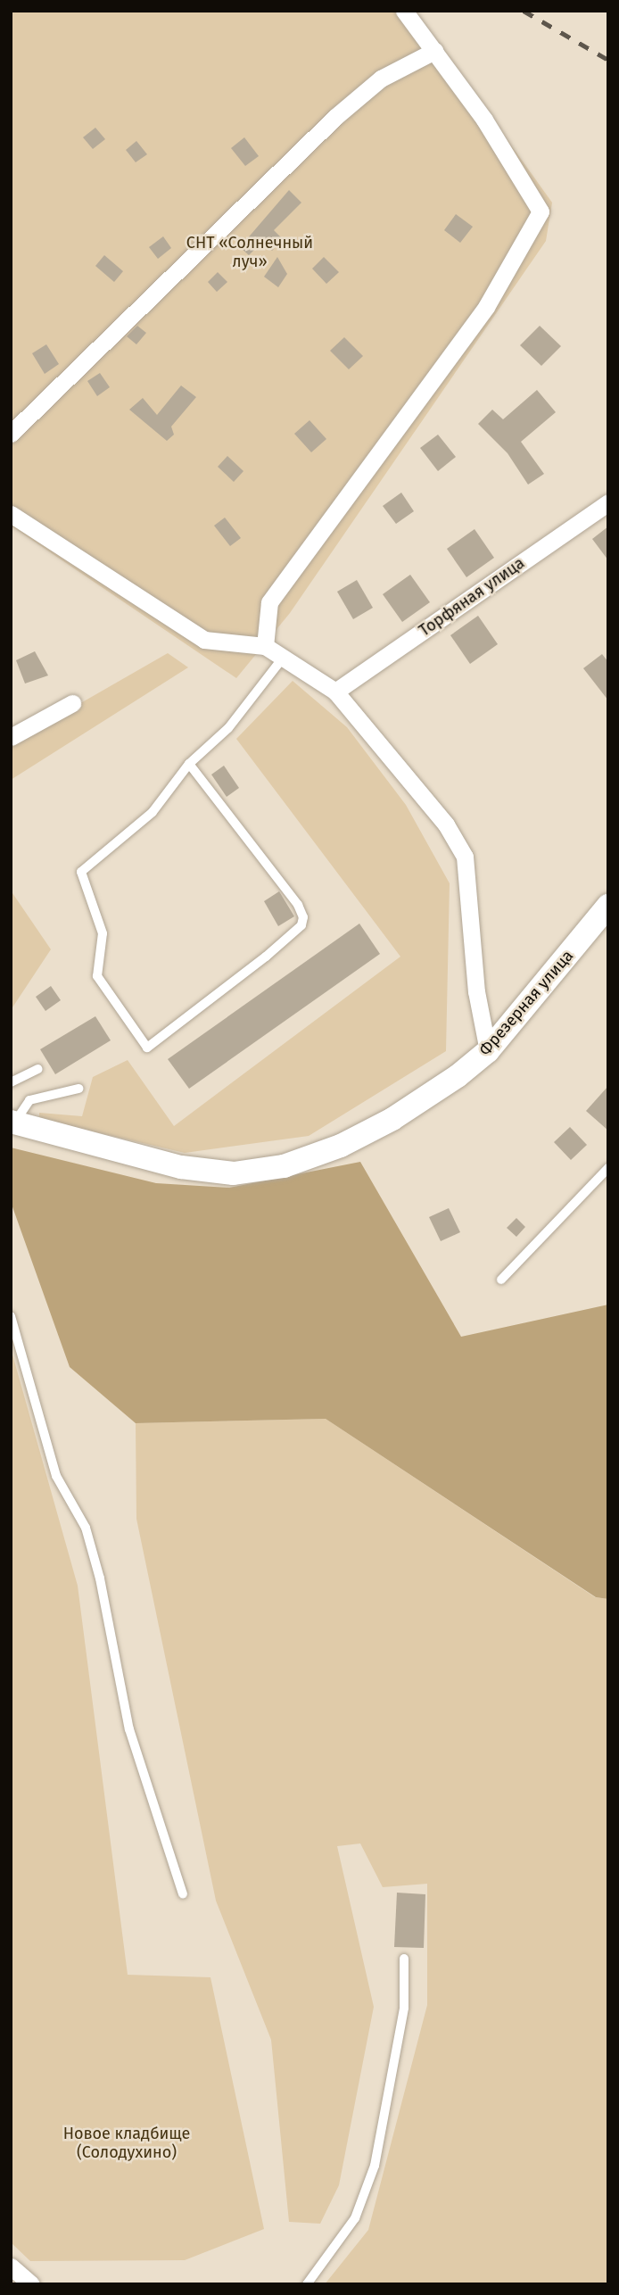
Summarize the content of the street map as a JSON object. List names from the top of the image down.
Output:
{
  "streets": {
    "street": ["Торфяная улица", "Фрезерная улица"]
  },
  "parks": ["СНТ «Солнечный луч»", "Новое кладбище (Солодухино)"]
}
